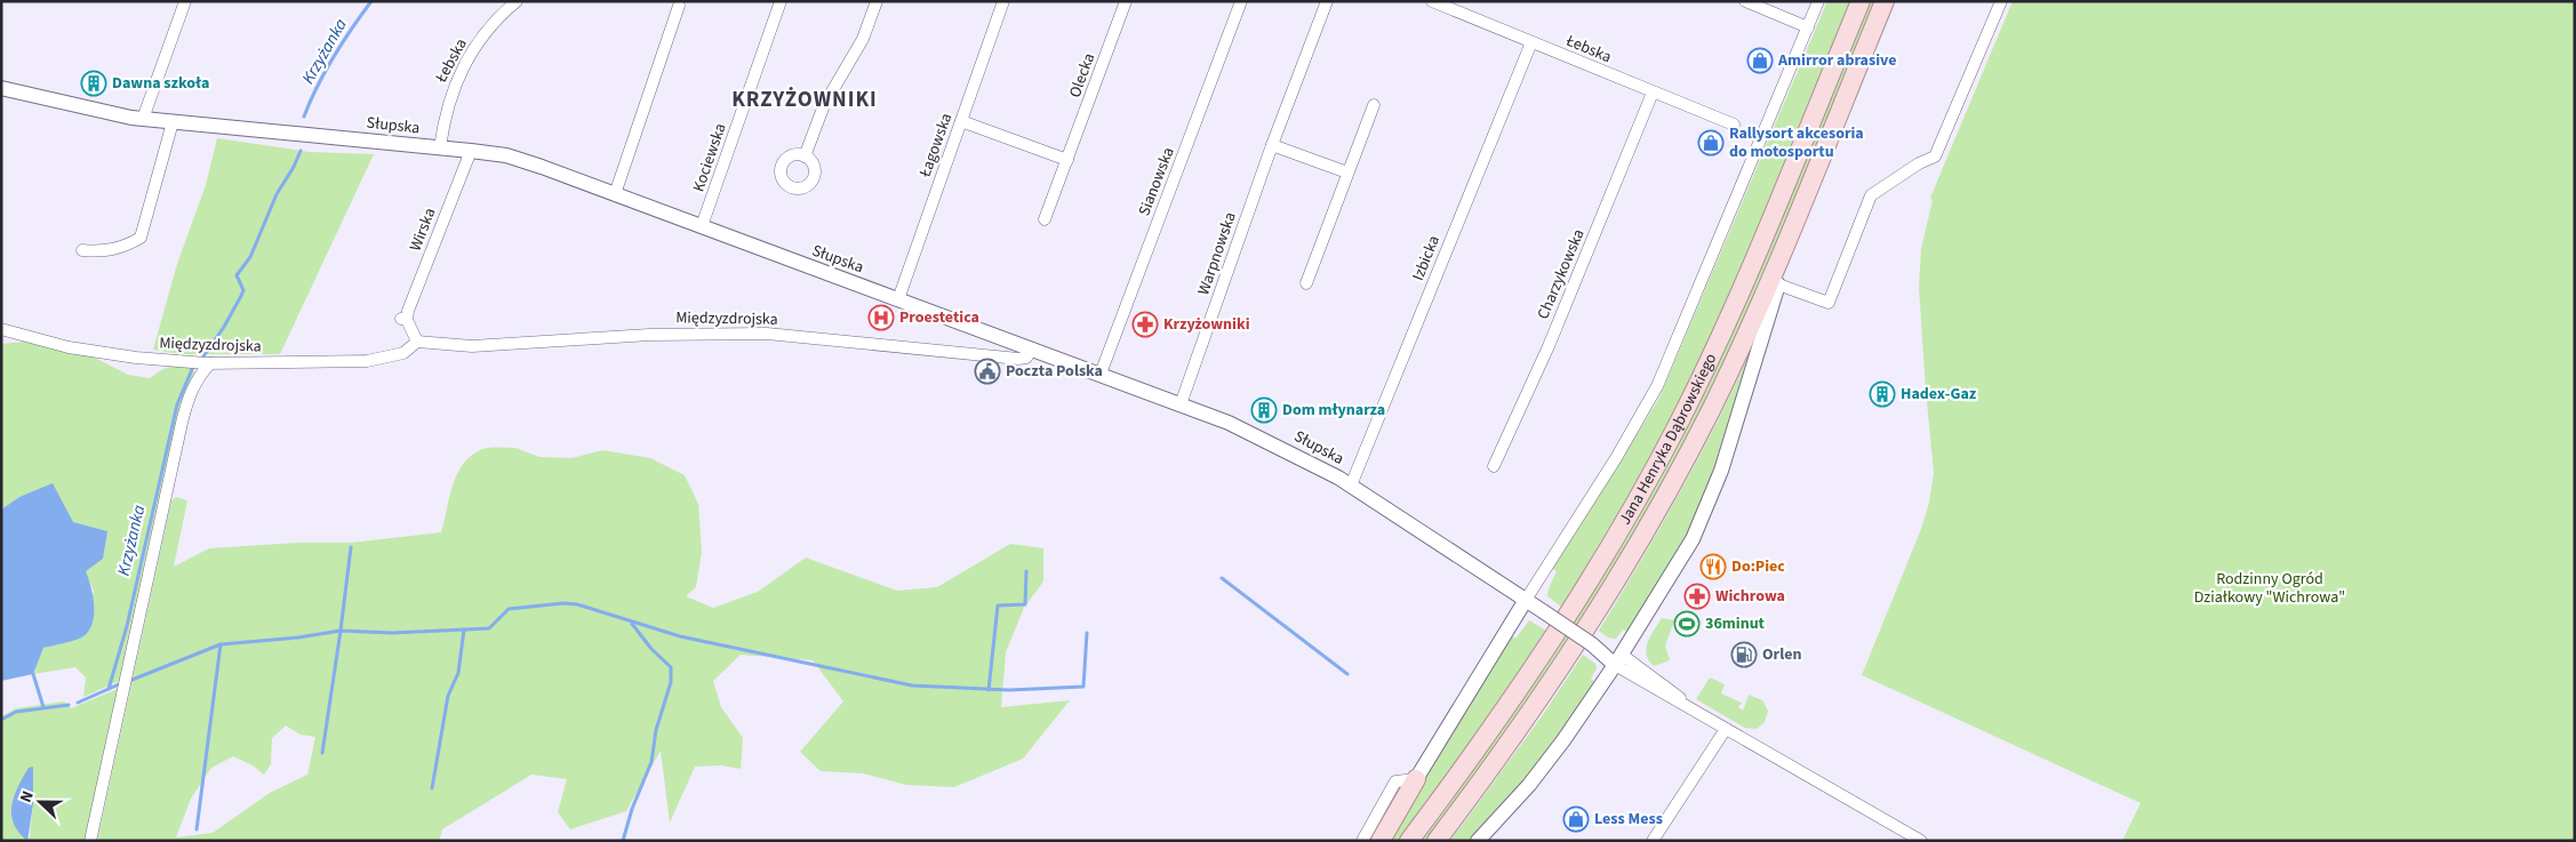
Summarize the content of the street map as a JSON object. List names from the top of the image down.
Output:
{
  "streets": {
    "main road": ["Jana Henryka Dąbrowskiego"],
    "street": [
      "Łebska",
      "Olecka",
      "Słupska",
      "Łagowska",
      "Kociewska",
      "Sianowska",
      "Wirska",
      "Warpnowska",
      "Izbicka",
      "Charzykowska",
      "Międzyzdrojska"
    ]
  },
  "crossings": [
    ["Łebska", "Słupska"],
    ["Łebska", "Izbicka"],
    ["Łebska", "Charzykowska"],
    ["Słupska", "Łagowska"],
    ["Słupska", "Kociewska"],
    ["Słupska", "Sianowska"],
    ["Słupska", "Wirska"],
    ["Słupska", "Warpnowska"],
    ["Słupska", "Izbicka"],
    ["Słupska", "Międzyzdrojska"],
    ["Słupska", "Jana Henryka Dąbrowskiego"],
    ["Wirska", "Międzyzdrojska"]
  ],
  "districts": ["KRZYŻOWNIKI"],
  "water": ["Krzyżanka"],
  "parks": ["Rodzinny Ogród Działkowy \"Wichrowa\""],
  "places": {
    "shop": ["Amirror abrasive", "Rallysort akcesoria do motosportu", "Less Mess"],
    "building": ["Dawna szkoła", "Hadex-Gaz", "Dom młynarza"],
    "hospital": ["Proestetica"],
    "pharmacy": ["Krzyżowniki", "Wichrowa"],
    "public building": ["Poczta Polska"],
    "restaurant": ["Do:Piec"],
    "sports": ["36minut"],
    "fuel station": ["Orlen"]
  },
  "north": "left"
}
